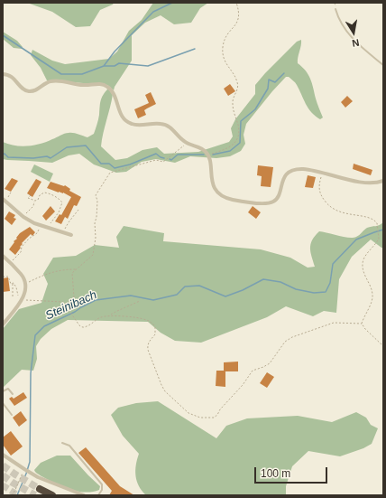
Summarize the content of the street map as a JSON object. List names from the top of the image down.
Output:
{
  "water": ["Steinibach"],
  "scale_bar": "100 m",
  "north": "bottom"
}
